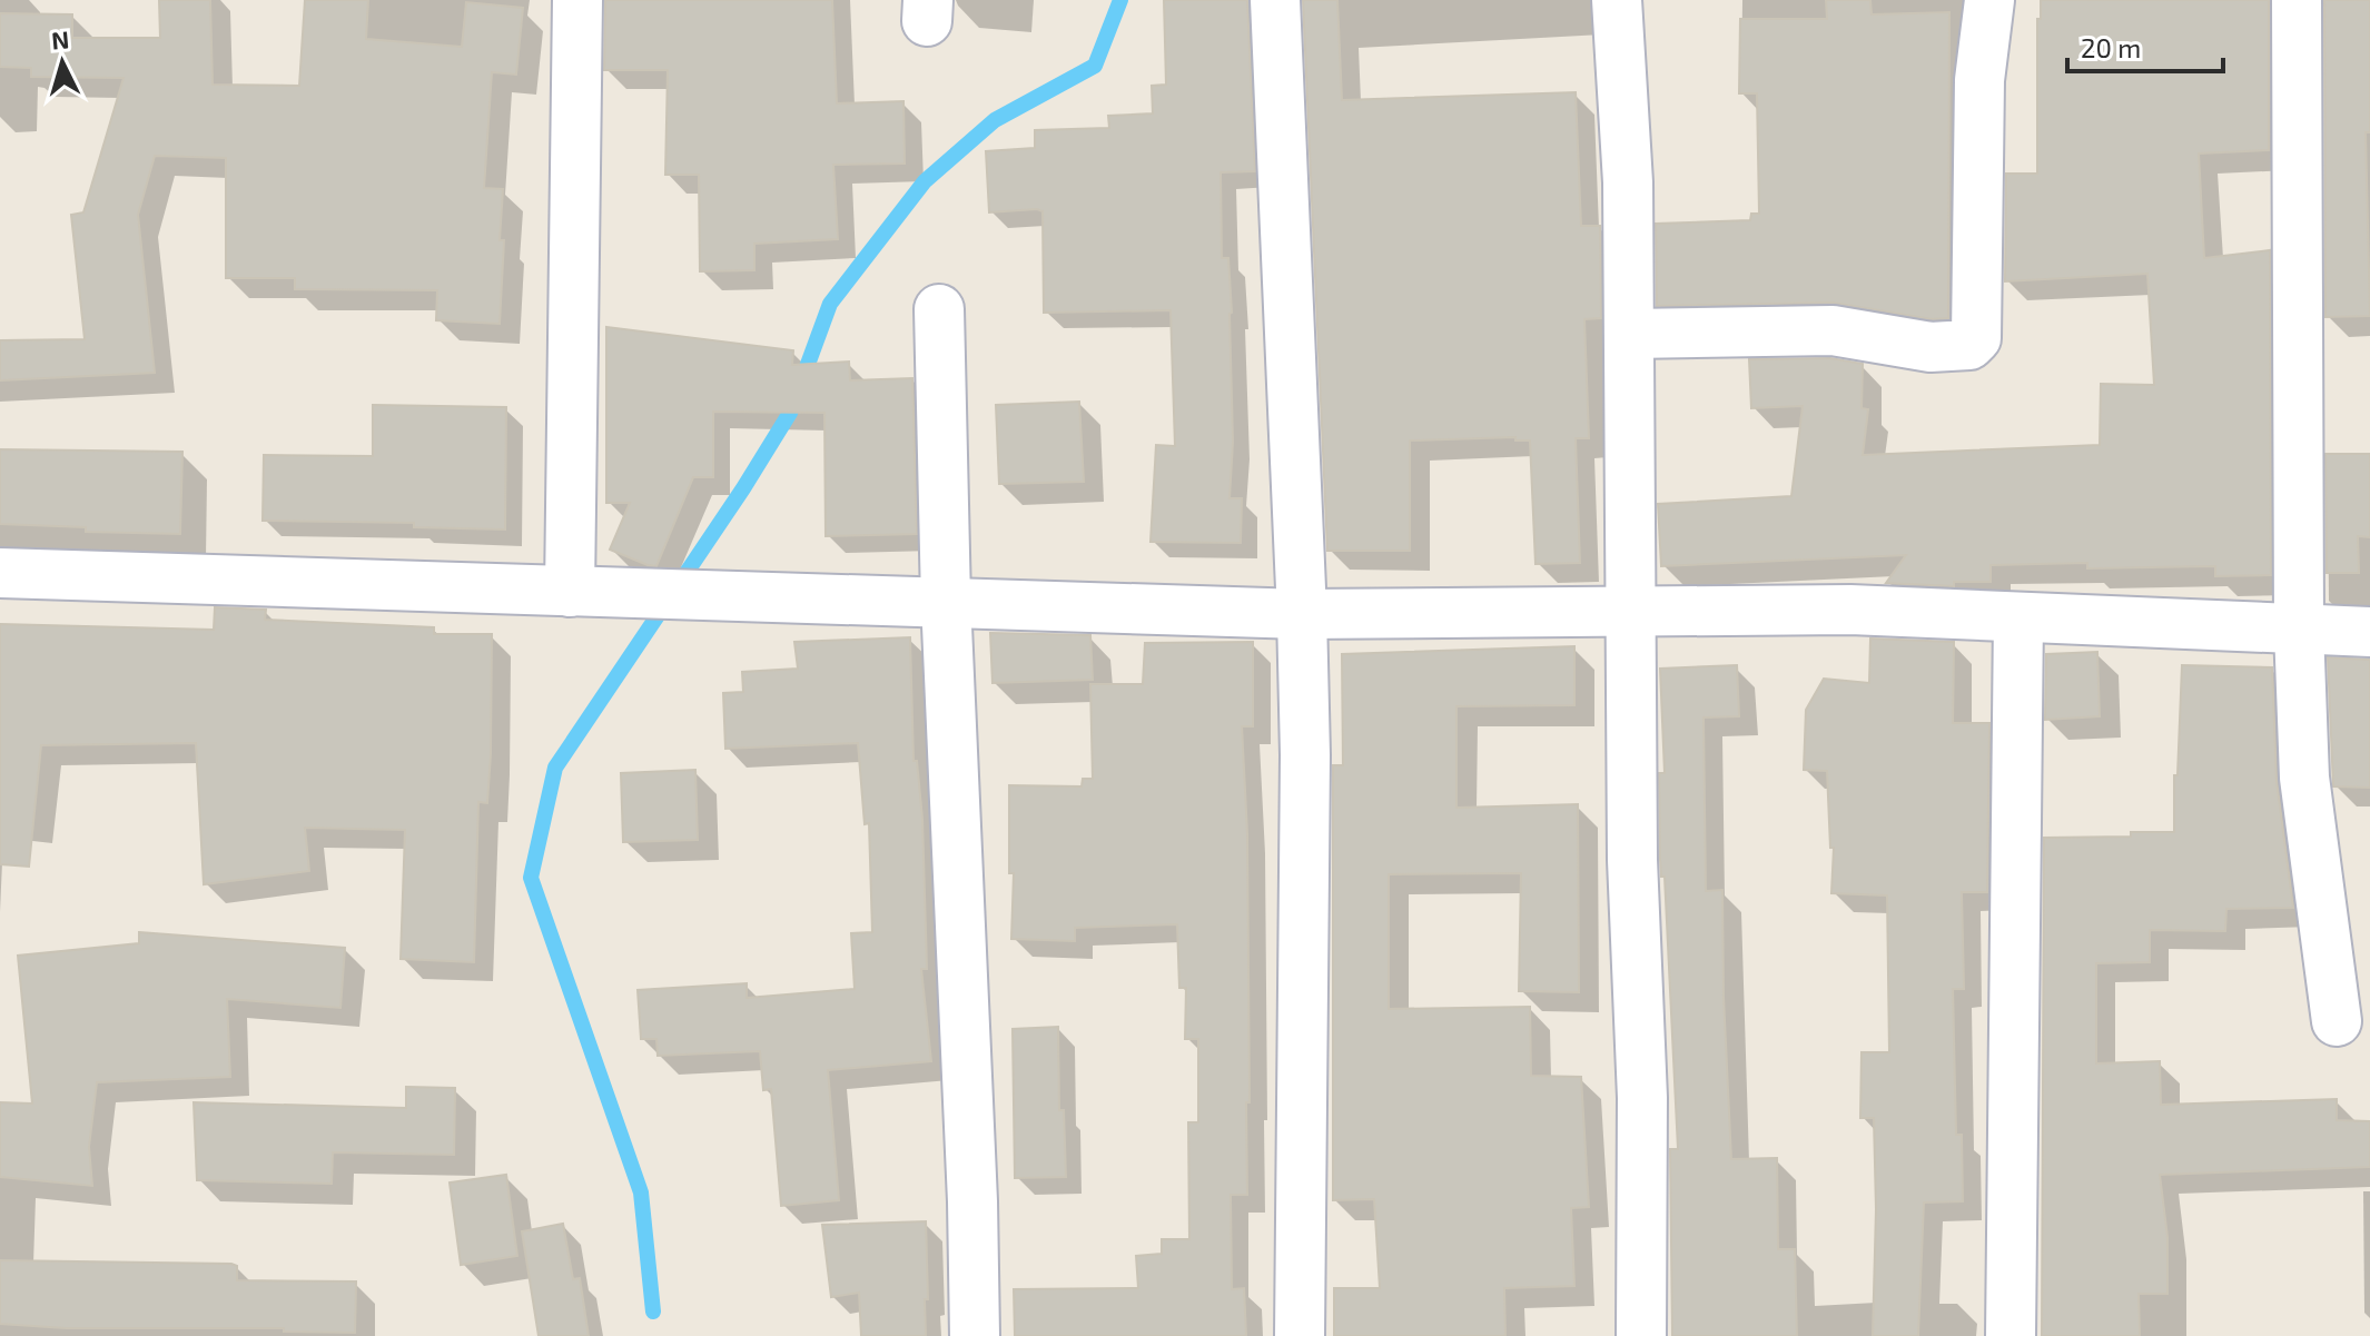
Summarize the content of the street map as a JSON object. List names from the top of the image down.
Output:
{
  "scale_bar": "20 m",
  "north": "top"
}
